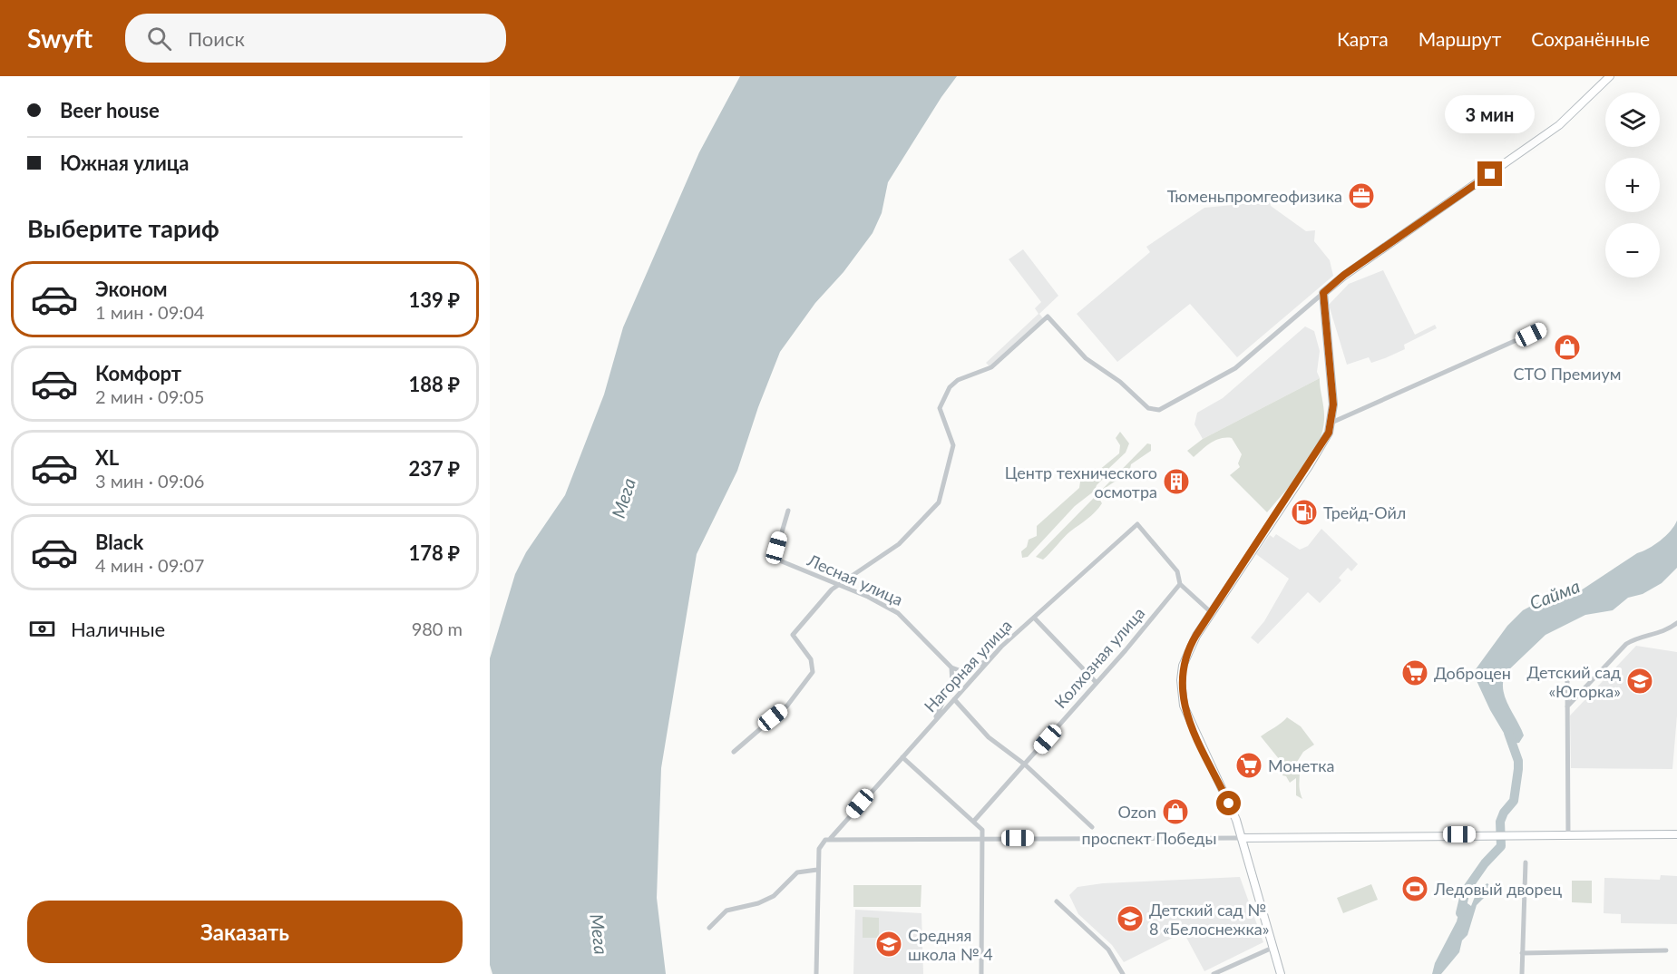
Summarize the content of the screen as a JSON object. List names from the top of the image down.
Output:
{
  "streets": {
    "street": [
      "Лесная улица",
      "Колхозная улица",
      "Нагорная улица",
      "проспект Победы"
    ]
  },
  "crossings": [
    ["Колхозная улица", "Нагорная улица"],
    ["Нагорная улица", "проспект Победы"]
  ],
  "water": ["Мега", "Сайма"],
  "places": {
    "office": ["Тюменьпромгеофизика"],
    "shop": ["СТО Премиум", "Ozon"],
    "building": ["Центр технического осмотра"],
    "fuel station": ["Трейд-Ойл"],
    "supermarket": ["Доброцен", "Монетка"],
    "school or university": ["Детский сад «Югорка»", "Детский сад № 8 «Белоснежка»", "Средняя школа № 4"],
    "sports": ["Ледовый дворец"]
  },
  "page": {
    "header": "Swyft",
    "search": "Поиск",
    "nav": ["Карта", "Маршрут", "Сохранённые"],
    "banner": ["Beer house", "Южная улица"],
    "map_buttons": ["+", "−"],
    "bubble": "3 мин",
    "heading": "Выберите тариф",
    "list": [
      {
        "name": "Эконом",
        "note": "1 мин · 09:04",
        "value": "139 ₽"
      },
      {
        "name": "Комфорт",
        "note": "2 мин · 09:05",
        "value": "188 ₽"
      },
      {
        "name": "XL",
        "note": "3 мин · 09:06",
        "value": "237 ₽"
      },
      {
        "name": "Black",
        "note": "4 мин · 09:07",
        "value": "178 ₽"
      }
    ],
    "pay": ["Наличные", "980 m"],
    "buttons": "Заказать"
  }
}
